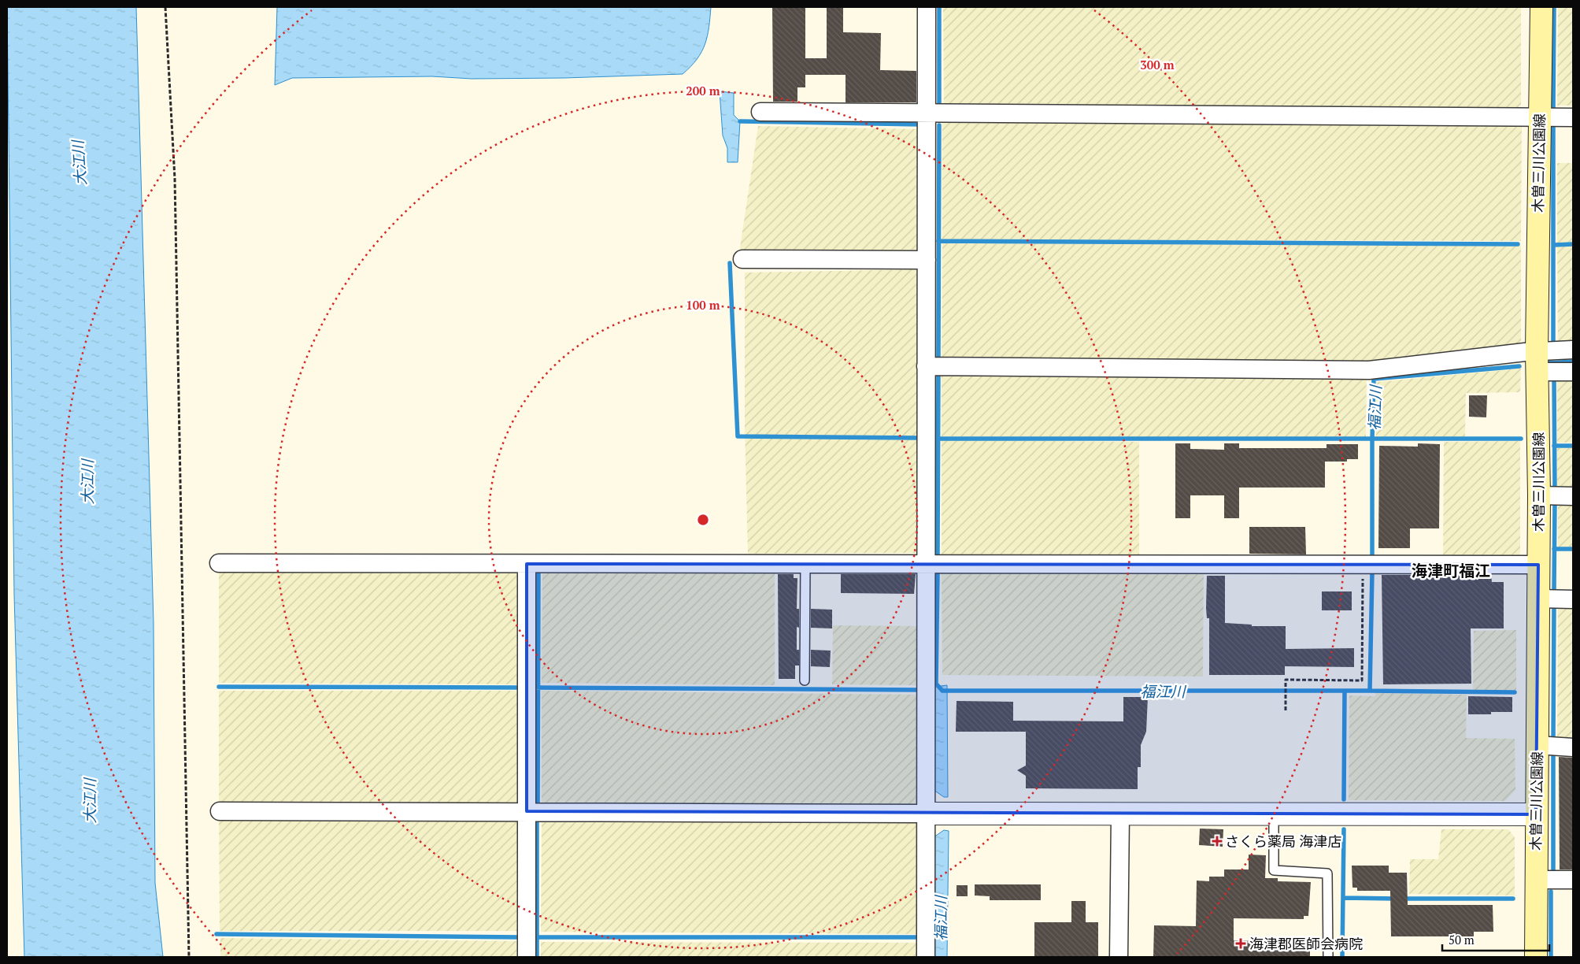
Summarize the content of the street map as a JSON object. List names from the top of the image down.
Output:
{
  "streets": {
    "main road": ["木曽三川公園線"]
  },
  "districts": ["海津町福江"],
  "water": ["大江川", "福江川"],
  "places": {
    "health": ["さくら薬局 海津店", "海津郡医師会病院"]
  },
  "scale_bar": "50 m",
  "rings": ["300 m", "200 m", "100 m"]
}
